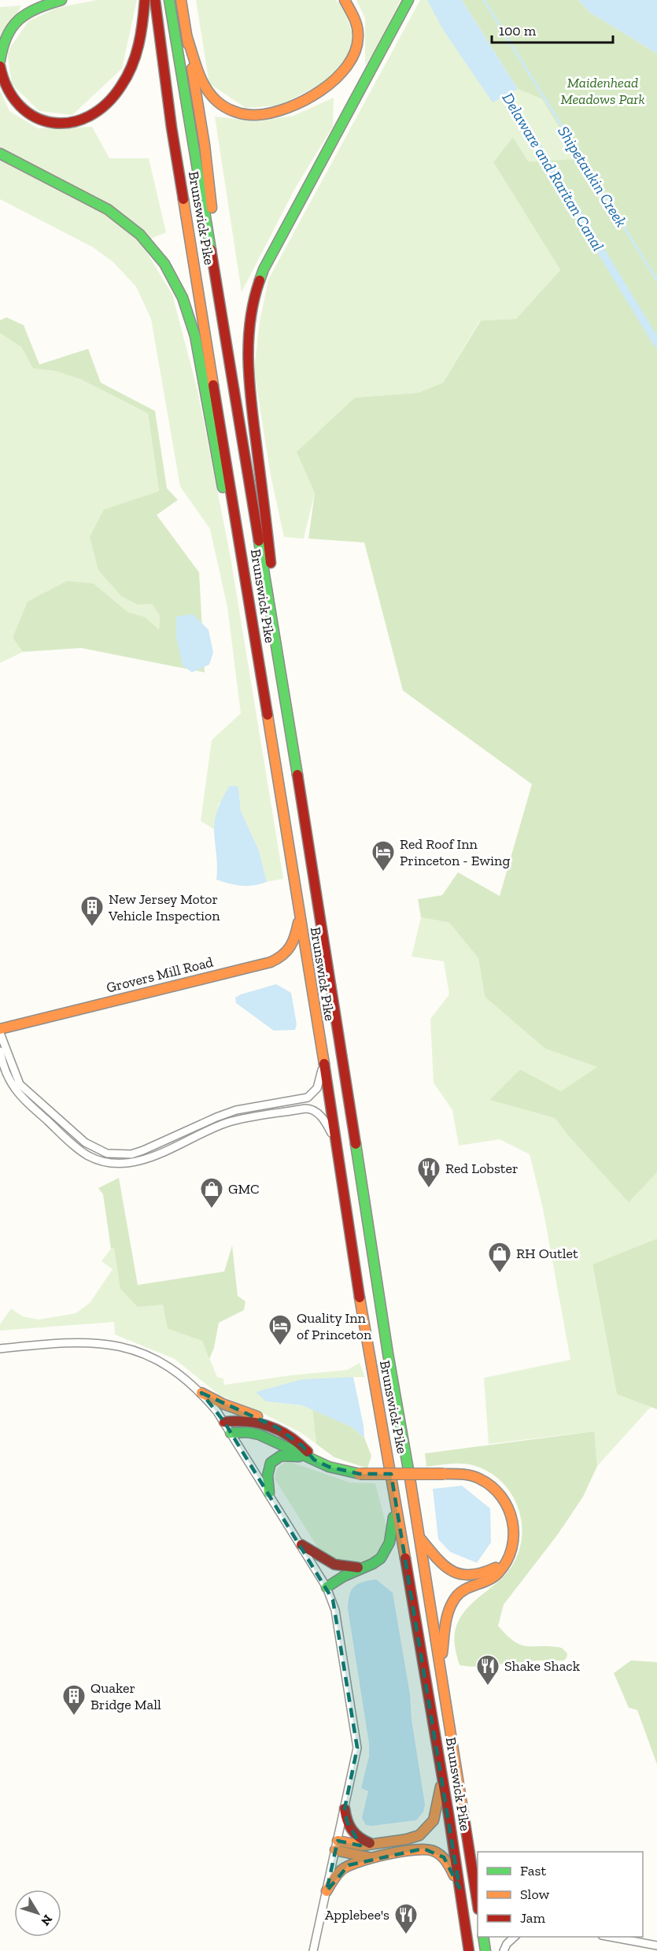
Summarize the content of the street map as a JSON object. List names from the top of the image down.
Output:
{
  "streets": {
    "main road": ["Brunswick Pike", "Grovers Mill Road"]
  },
  "crossings": [
    ["Brunswick Pike", "Grovers Mill Road"]
  ],
  "water": ["Delaware and Raritan Canal", "Shipetaukin Creek"],
  "parks": ["Maidenhead Meadows Park"],
  "places": {
    "hotel": ["Red Roof Inn Princeton - Ewing", "Quality Inn of Princeton"],
    "building": ["New Jersey Motor Vehicle Inspection", "Quaker Bridge Mall"],
    "restaurant": ["Red Lobster", "Shake Shack", "Applebee's"],
    "shop": ["GMC", "RH Outlet"]
  },
  "legend": ["Fast", "Slow", "Jam"],
  "scale_bar": "100 m",
  "north": "bottom right"
}
